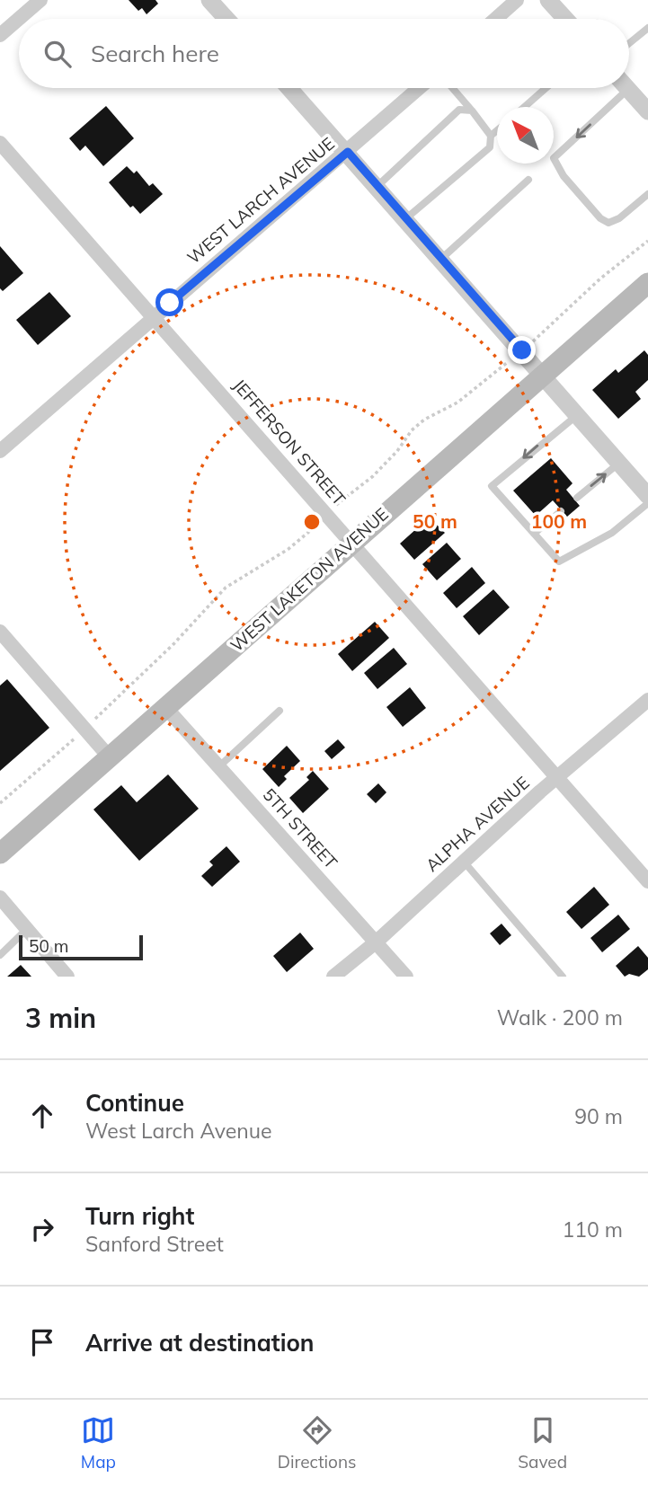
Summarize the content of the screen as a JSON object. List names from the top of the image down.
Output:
{
  "streets": {
    "main road": ["WEST LAKETON AVENUE"],
    "street": [
      "WEST LARCH AVENUE",
      "JEFFERSON STREET",
      "ALPHA AVENUE",
      "5TH STREET"
    ]
  },
  "crossings": [
    ["WEST LARCH AVENUE", "JEFFERSON STREET"],
    ["JEFFERSON STREET", "WEST LAKETON AVENUE"],
    ["JEFFERSON STREET", "ALPHA AVENUE"],
    ["WEST LAKETON AVENUE", "5TH STREET"],
    ["ALPHA AVENUE", "5TH STREET"]
  ],
  "scale_bar": "50 m",
  "north": "top left",
  "page": {
    "search": "Search here",
    "scale": "50 m",
    "heading": ["3 min", "Walk · 200 m"],
    "list": [
      ["Continue", "West Larch Avenue", "90 m"],
      ["Turn right", "Sanford Street", "110 m"],
      "Arrive at destination"
    ],
    "nav": ["Map", "Directions", "Saved"]
  },
  "rings": ["50 m", "100 m"]
}
